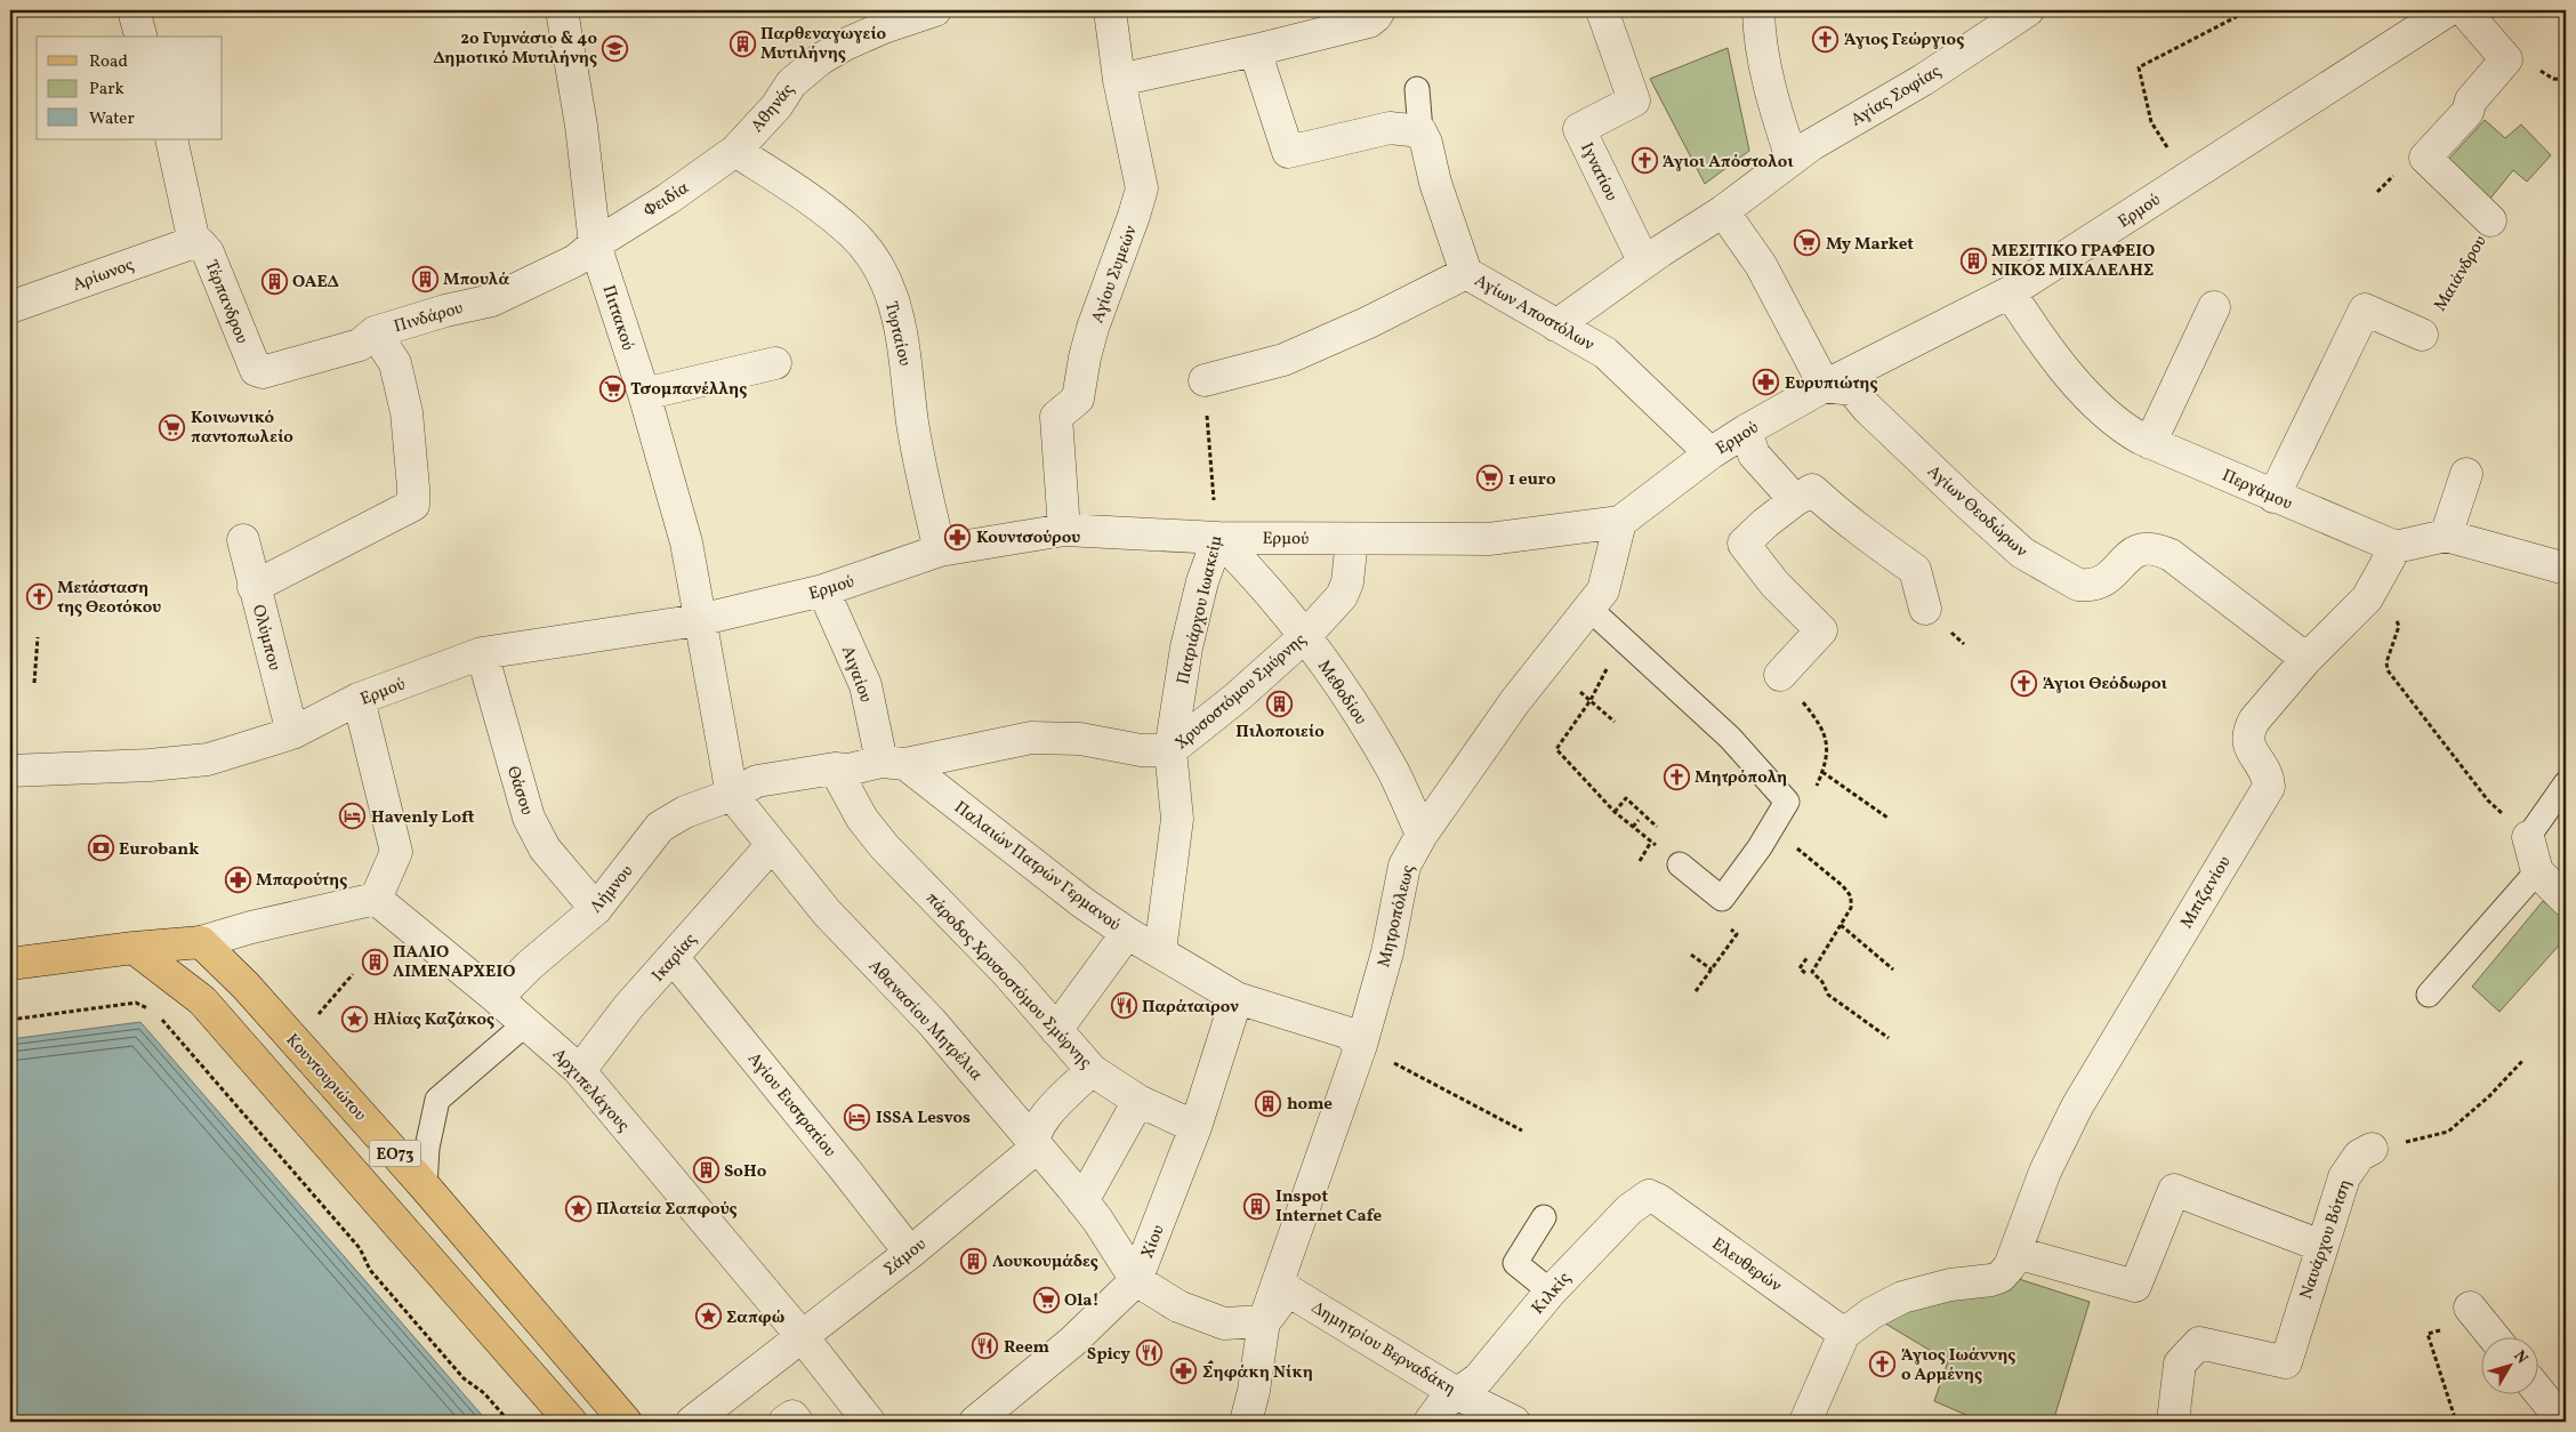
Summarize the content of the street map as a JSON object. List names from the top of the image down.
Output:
{
  "streets": {
    "main road": ["Κουντουριώτου", "ΕΟ73"],
    "street": [
      "Αγίας Σοφίας",
      "Αθηνάς",
      "Ιγνατίου",
      "Φειδία",
      "Ερμού",
      "Μαιάνδρου",
      "Αρίωνος",
      "Αγίου Συμεών",
      "Τέρπανδρου",
      "Αγίων Αποστόλων",
      "Πινδάρου",
      "Πιττακού",
      "Τυρταίου",
      "Περγάμου",
      "Αγίων Θεοδώρων",
      "Πατριάρχου Ιωακείμ",
      "Ολύμπου",
      "Αιγαίου",
      "Χρυσοστόμου Σμύρνης",
      "Μεθοδίου",
      "Θάσου",
      "Παλαιών Πατρών Γερμανού",
      "Λήμνου",
      "Μπιζανίου",
      "Μητροπόλεως",
      "Ικαρίας",
      "πάροδος Χρυσοστόμου Σμύρνης",
      "Αθανασίου Μητρέλια",
      "Αρχιπελάγους",
      "Αγίου Ευστρατίου",
      "Ναυάρχου Βότση",
      "Χίου",
      "Σάμου",
      "Ελευθερών",
      "Κιλκίς",
      "Δημητρίου Βερναδάκη"
    ]
  },
  "crossings": [
    ["Αθηνάς", "Φειδία"],
    ["Αθηνάς", "Τυρταίου"],
    ["Φειδία", "Πινδάρου"],
    ["Φειδία", "Πιττακού"],
    ["Φειδία", "Τυρταίου"],
    ["Ερμού", "Αγίου Συμεών"],
    ["Ερμού", "Αγίων Αποστόλων"],
    ["Ερμού", "Πιττακού"],
    ["Ερμού", "Τυρταίου"],
    ["Ερμού", "Περγάμου"],
    ["Ερμού", "Αγίων Θεοδώρων"],
    ["Ερμού", "Πατριάρχου Ιωακείμ"],
    ["Ερμού", "Ολύμπου"],
    ["Ερμού", "Αιγαίου"],
    ["Ερμού", "Χρυσοστόμου Σμύρνης"],
    ["Ερμού", "Μεθοδίου"],
    ["Ερμού", "Θάσου"],
    ["Ερμού", "Μητροπόλεως"],
    ["Ερμού", "Αθανασίου Μητρέλια"],
    ["Αρίωνος", "Τέρπανδρου"],
    ["Τέρπανδρου", "Πινδάρου"],
    ["Πινδάρου", "Πιττακού"],
    ["Πιττακού", "Αθανασίου Μητρέλια"],
    ["Περγάμου", "Μπιζανίου"],
    ["Αγίων Θεοδώρων", "Μπιζανίου"],
    ["Πατριάρχου Ιωακείμ", "Χρυσοστόμου Σμύρνης"],
    ["Πατριάρχου Ιωακείμ", "Μεθοδίου"],
    ["Πατριάρχου Ιωακείμ", "Παλαιών Πατρών Γερμανού"],
    ["Αιγαίου", "Χρυσοστόμου Σμύρνης"],
    ["Αιγαίου", "Παλαιών Πατρών Γερμανού"],
    ["Χρυσοστόμου Σμύρνης", "Μεθοδίου"],
    ["Χρυσοστόμου Σμύρνης", "Παλαιών Πατρών Γερμανού"],
    ["Χρυσοστόμου Σμύρνης", "Λήμνου"],
    ["Χρυσοστόμου Σμύρνης", "πάροδος Χρυσοστόμου Σμύρνης"],
    ["Χρυσοστόμου Σμύρνης", "Αθανασίου Μητρέλια"],
    ["Μεθοδίου", "Μητροπόλεως"],
    ["Θάσου", "Λήμνου"],
    ["Παλαιών Πατρών Γερμανού", "Μητροπόλεως"],
    ["Παλαιών Πατρών Γερμανού", "Χίου"],
    ["Λήμνου", "Αθανασίου Μητρέλια"],
    ["Λήμνου", "Αρχιπελάγους"],
    ["Μητροπόλεως", "Αθανασίου Μητρέλια"],
    ["Μητροπόλεως", "Δημητρίου Βερναδάκη"],
    ["Ικαρίας", "Αθανασίου Μητρέλια"],
    ["Ικαρίας", "Αρχιπελάγους"],
    ["Ικαρίας", "Αγίου Ευστρατίου"],
    ["πάροδος Χρυσοστόμου Σμύρνης", "Χίου"],
    ["πάροδος Χρυσοστόμου Σμύρνης", "Σάμου"],
    ["Αθανασίου Μητρέλια", "Χίου"],
    ["Αθανασίου Μητρέλια", "Σάμου"],
    ["Αθανασίου Μητρέλια", "Δημητρίου Βερναδάκη"],
    ["Αρχιπελάγους", "Σάμου"],
    ["Αγίου Ευστρατίου", "Σάμου"],
    ["Ελευθερών", "Κιλκίς"],
    ["Κιλκίς", "Δημητρίου Βερναδάκη"]
  ],
  "places": {
    "church": [
      "Άγιος Γεώργιος",
      "Άγιοι Απόστολοι",
      "Μετάσταση της Θεοτόκου",
      "Άγιοι Θεόδωροι",
      "Μητρόπολη",
      "Άγιος Ιωάννης ο Αρμένης"
    ],
    "building": [
      "Παρθεναγωγείο Μυτιλήνης",
      "ΜΕΣΙΤΙΚΟ ΓΡΑΦΕΙΟ ΝΙΚΟΣ ΜΙΧΑΛΕΛΗΣ",
      "Μπουλά",
      "ΟΑΕΔ",
      "Πιλοποιείο",
      "ΠΑΛΙΟ ΛΙΜΕΝΑΡΧΕΙΟ",
      "home",
      "SoΗo",
      "Inspot Internet Cafe",
      "Λουκουμάδες"
    ],
    "school or university": ["2ο Γυμνάσιο & 4o Δημοτικό Μυτιλήνης"],
    "supermarket": [
      "My Market",
      "Τσομπανέλλης",
      "Κοινωνικό παντοπωλείο",
      "1 euro",
      "Ola!"
    ],
    "pharmacy": [
      "Ευρυπιώτης",
      "Κουντσούρου",
      "Μπαρούτης",
      "Σηφάκη Νίκη"
    ],
    "hotel": ["Havenly Loft", "ISSA Lesvos"],
    "bank": ["Eurobank"],
    "restaurant": ["Παράταιρον", "Reem", "Spicy"],
    "place": ["Ηλίας Καζάκος", "Πλατεία Σαπφούς", "Σαπφώ"]
  },
  "legend": ["Road", "Park", "Water"],
  "north": "top right"
}
